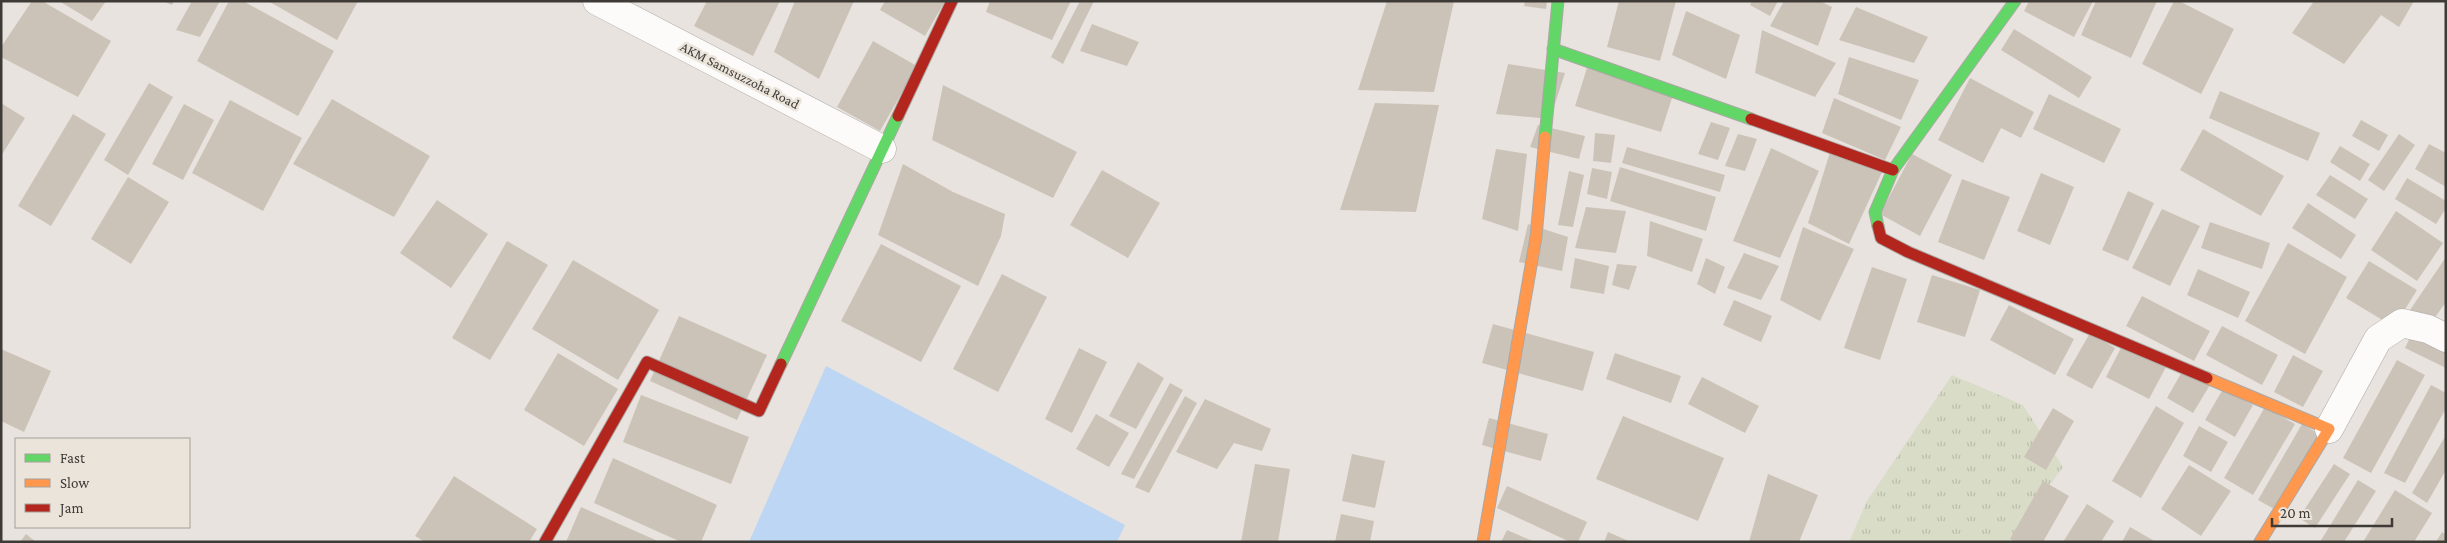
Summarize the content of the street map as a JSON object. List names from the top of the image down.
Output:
{
  "streets": {
    "street": ["AKM Samsuzzoha Road"]
  },
  "legend": ["Fast", "Slow", "Jam"],
  "scale_bar": "20 m"
}
